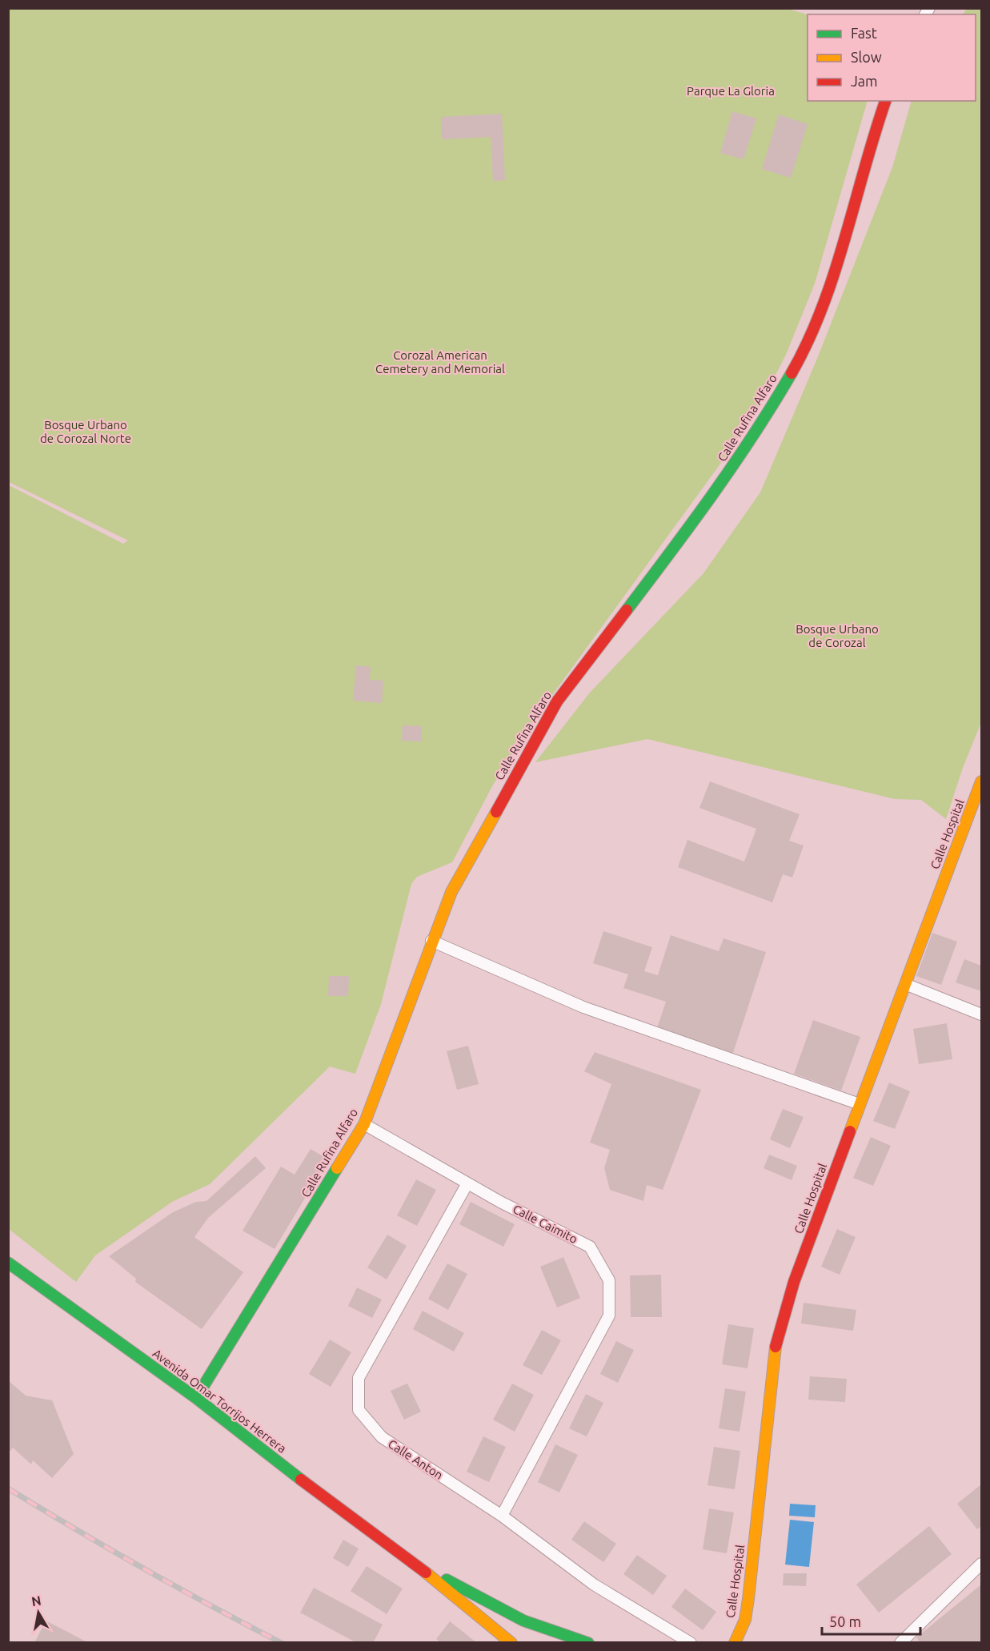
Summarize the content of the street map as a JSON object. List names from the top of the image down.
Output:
{
  "streets": {
    "street": [
      "Calle Rufina Alfaro",
      "Calle Hospital",
      "Calle Caimito",
      "Avenida Omar Torrijos Herrera",
      "Calle Anton"
    ]
  },
  "crossings": [
    ["Calle Rufina Alfaro", "Calle Caimito"],
    ["Calle Rufina Alfaro", "Avenida Omar Torrijos Herrera"],
    ["Calle Caimito", "Calle Anton"]
  ],
  "parks": [
    "Parque La Gloria",
    "Corozal American Cemetery and Memorial",
    "Bosque Urbano de Corozal Norte",
    "Bosque Urbano de Corozal"
  ],
  "legend": ["Fast", "Slow", "Jam"],
  "scale_bar": "50 m",
  "north": "top"
}
